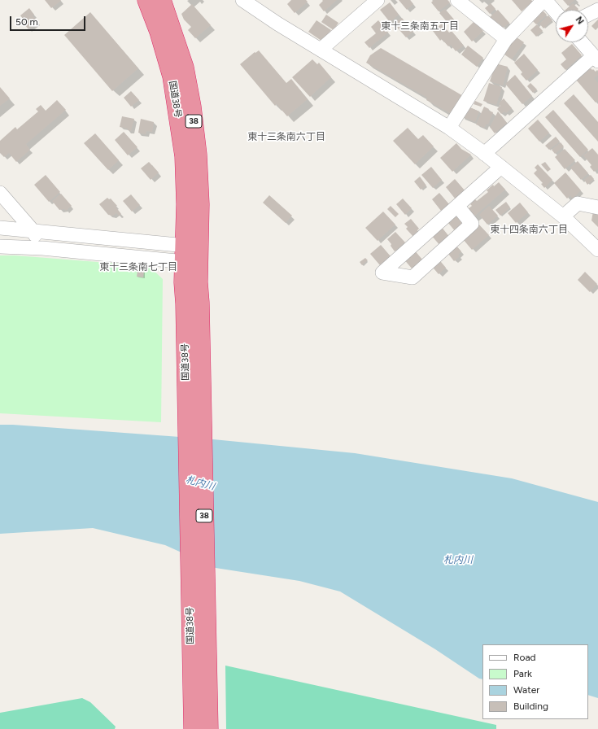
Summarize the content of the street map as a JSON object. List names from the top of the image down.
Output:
{
  "streets": {
    "highway": ["国道38号", "38"]
  },
  "districts": [
    "東十三条南五丁目",
    "東十三条南六丁目",
    "東十四条南六丁目",
    "東十三条南七丁目"
  ],
  "water": ["札内川"],
  "legend": [
    "Road",
    "Park",
    "Water",
    "Building"
  ],
  "scale_bar": "50 m",
  "north": "top right"
}
